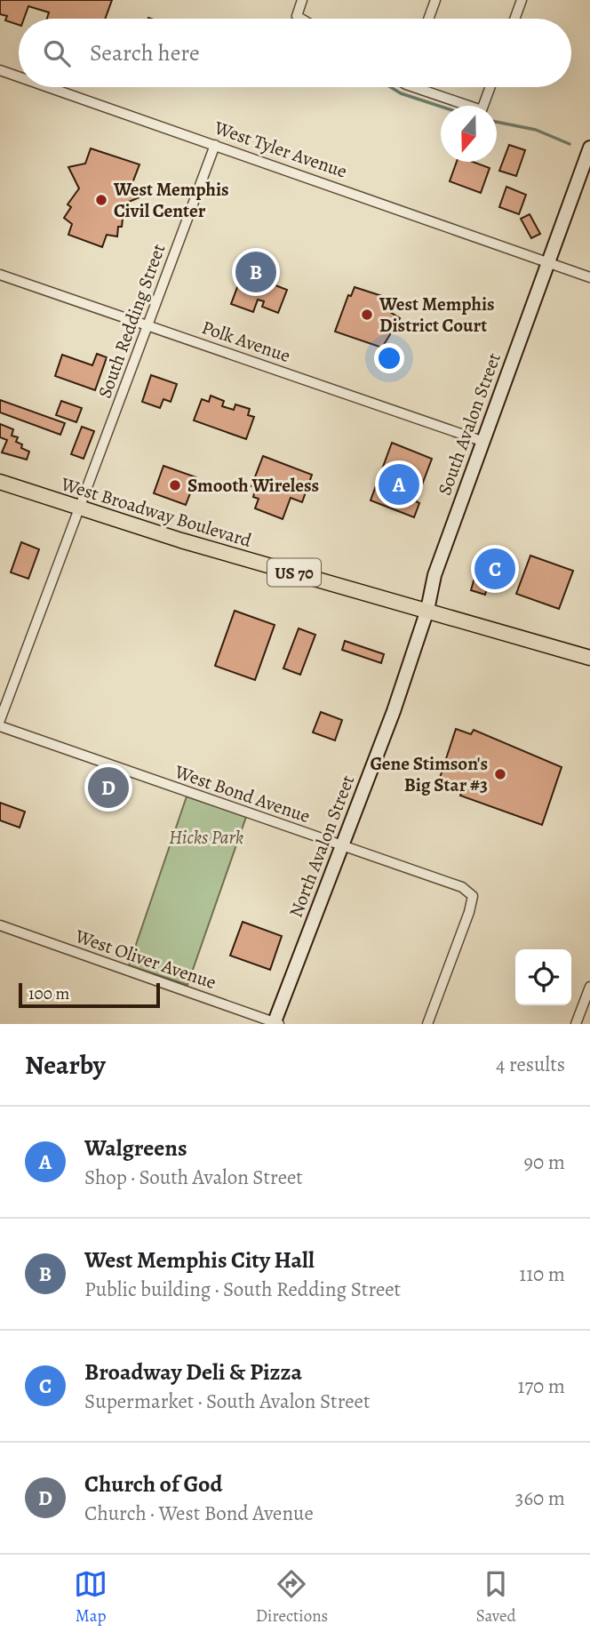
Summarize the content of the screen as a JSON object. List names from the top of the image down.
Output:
{
  "streets": {
    "main road": ["West Broadway Boulevard", "US 70"],
    "street": [
      "West Tyler Avenue",
      "South Redding Street",
      "Polk Avenue",
      "South Avalon Street",
      "West Bond Avenue",
      "North Avalon Street",
      "West Oliver Avenue"
    ]
  },
  "crossings": [
    ["West Tyler Avenue", "South Redding Street"],
    ["West Tyler Avenue", "South Avalon Street"],
    ["South Redding Street", "Polk Avenue"],
    ["South Redding Street", "West Broadway Boulevard"],
    ["Polk Avenue", "South Avalon Street"],
    ["South Avalon Street", "West Broadway Boulevard"],
    ["South Avalon Street", "North Avalon Street"],
    ["West Broadway Boulevard", "North Avalon Street"],
    ["West Bond Avenue", "North Avalon Street"],
    ["North Avalon Street", "West Oliver Avenue"]
  ],
  "parks": ["Hicks Park"],
  "places": [
    "West Memphis Civil Center",
    "West Memphis District Court",
    "Smooth Wireless",
    "Gene Stimson's Big Star #3"
  ],
  "scale_bar": "100 m",
  "north": "bottom",
  "page": {
    "search": "Search here",
    "pins": [
      "B",
      "A",
      "C",
      "D"
    ],
    "scale": "100 m",
    "heading": ["Nearby", "4 results"],
    "list": [
      {
        "mark": "A",
        "name": "Walgreens",
        "note": "Shop · South Avalon Street",
        "value": "90 m"
      },
      {
        "mark": "B",
        "name": "West Memphis City Hall",
        "note": "Public building · South Redding Street",
        "value": "110 m"
      },
      {
        "mark": "C",
        "name": "Broadway Deli & Pizza",
        "note": "Supermarket · South Avalon Street",
        "value": "170 m"
      },
      {
        "mark": "D",
        "name": "Church of God",
        "note": "Church · West Bond Avenue",
        "value": "360 m"
      }
    ],
    "nav": ["Map", "Directions", "Saved"]
  }
}
